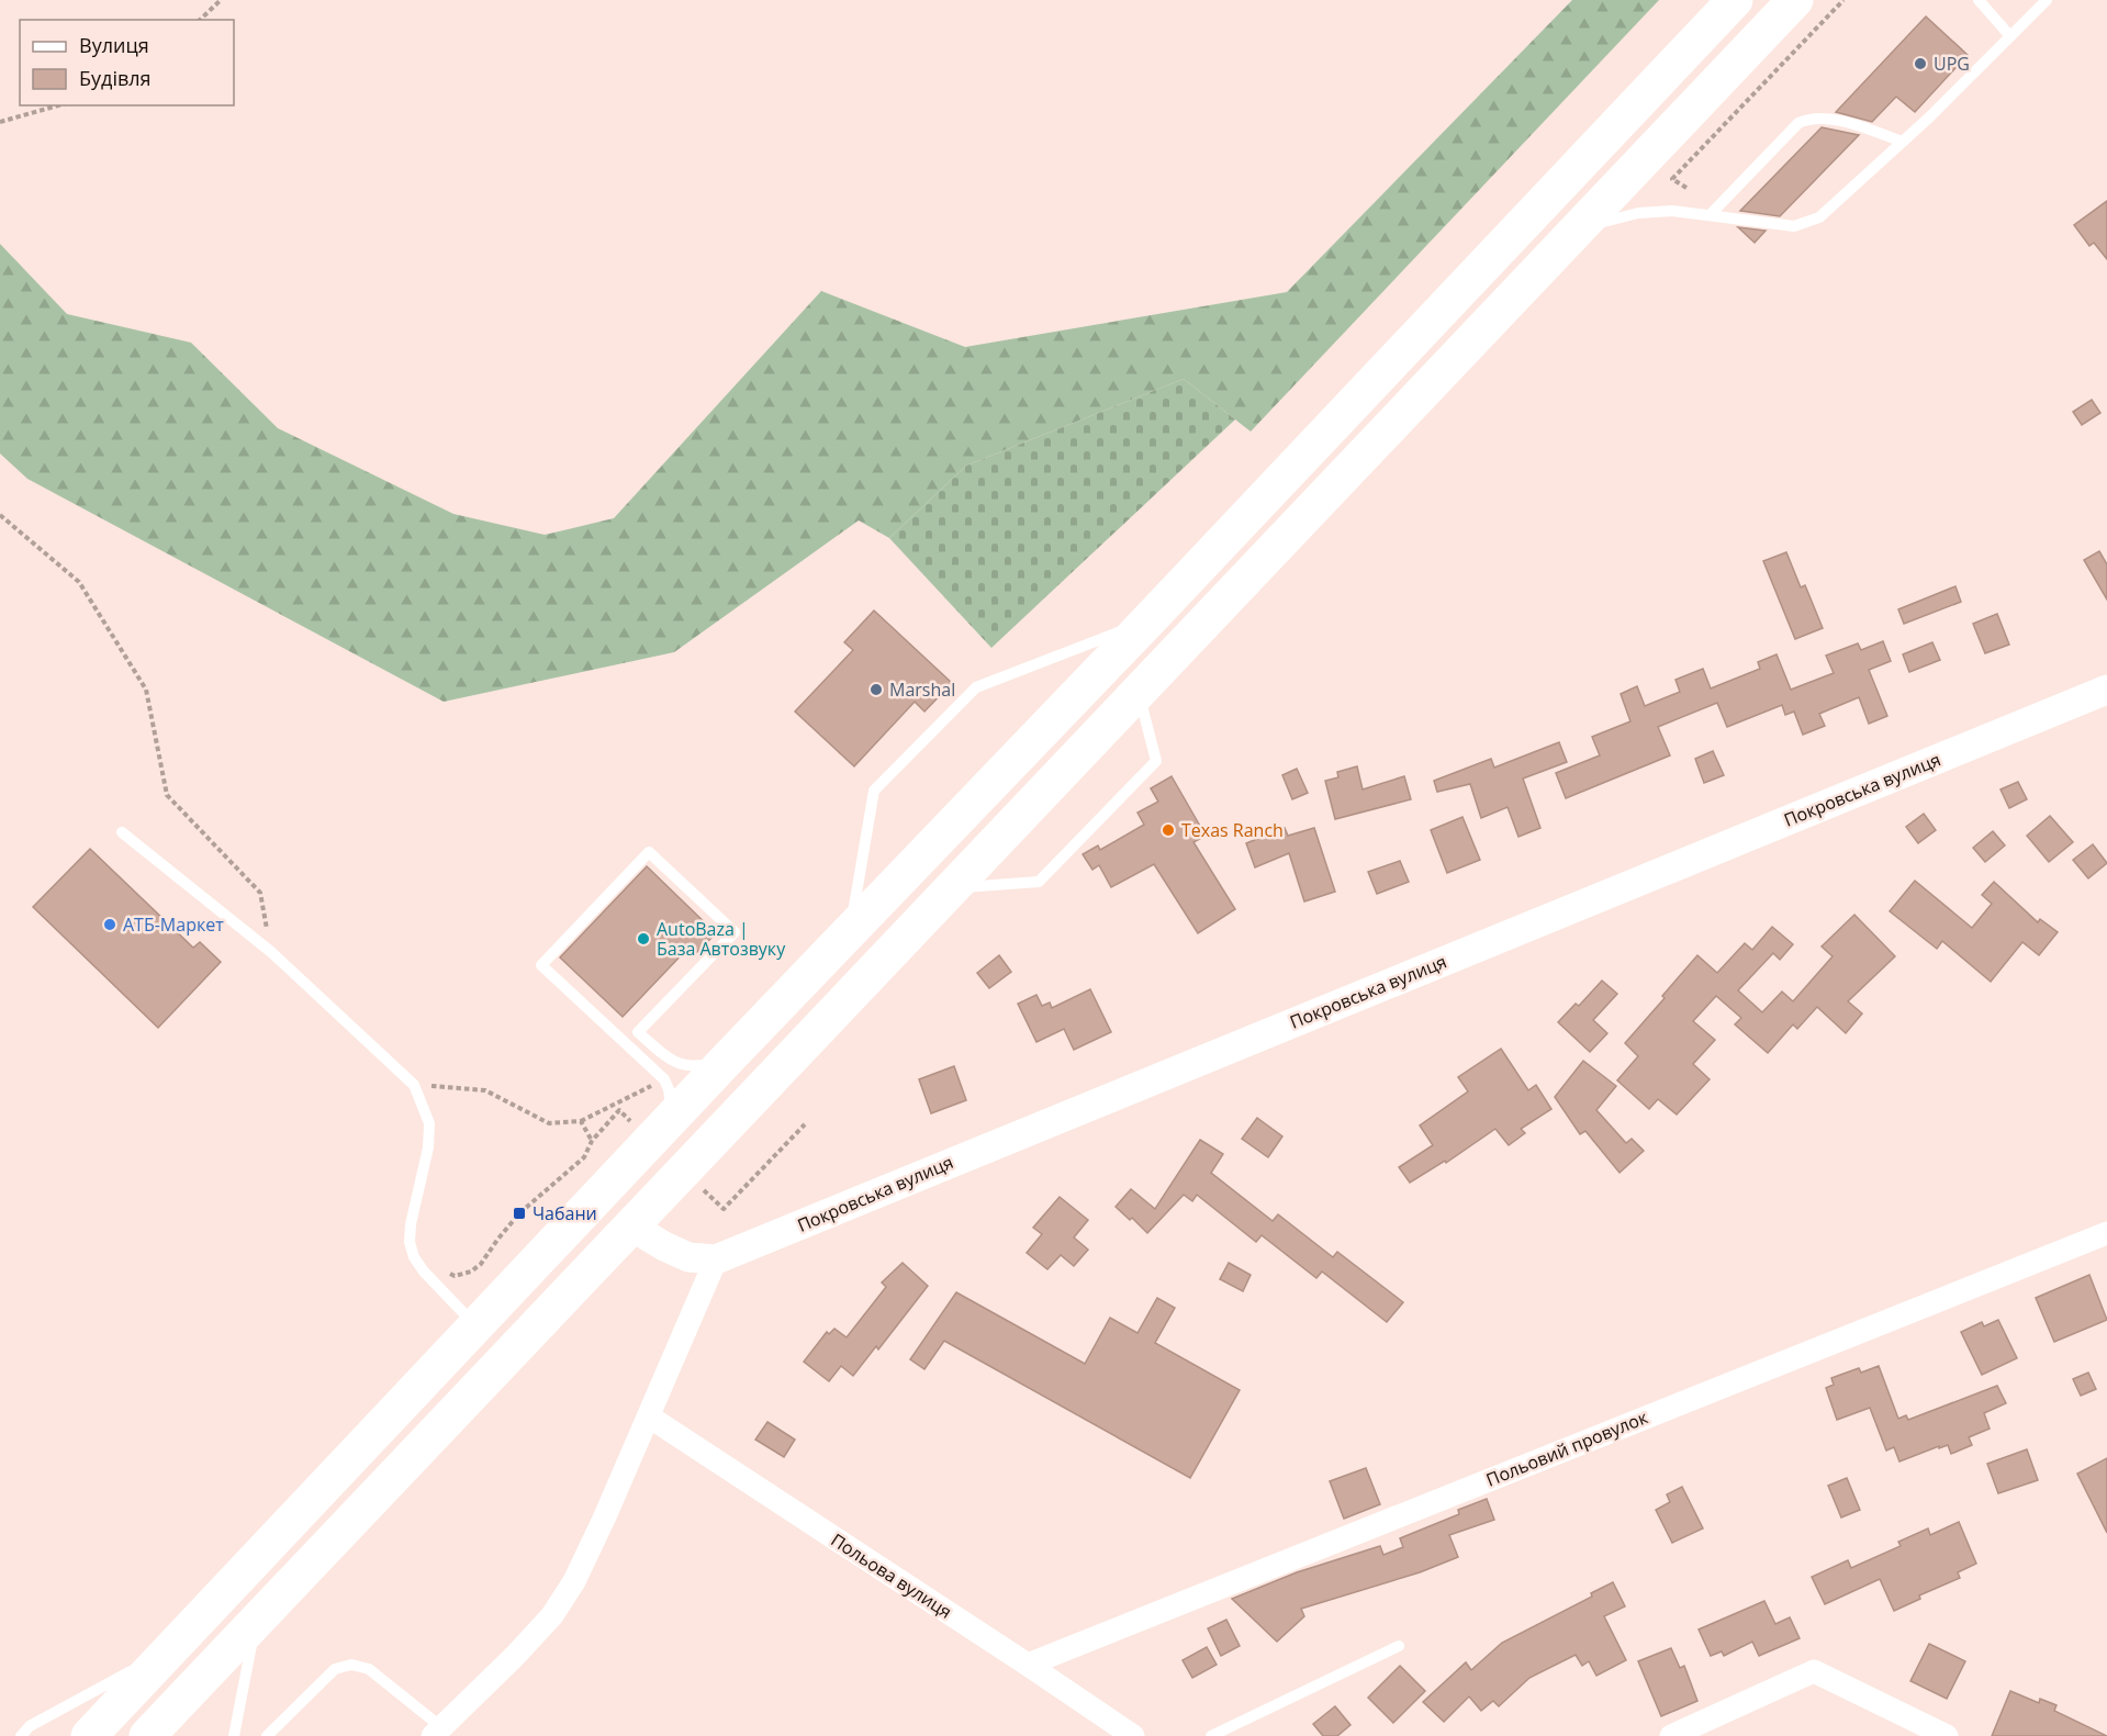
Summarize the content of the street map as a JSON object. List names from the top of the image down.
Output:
{
  "streets": {
    "street": ["Покровська вулиця", "Польовий провулок", "Польова вулиця"]
  },
  "crossings": [
    ["Польовий провулок", "Польова вулиця"]
  ],
  "places": {
    "other": [
      "UPG",
      "Marshal",
      "Texas Ranch",
      "АТБ-Маркет",
      "AutoBaza | База Автозвуку"
    ],
    "transit": ["Чабани"]
  },
  "legend": ["Вулиця", "Будівля"]
}
